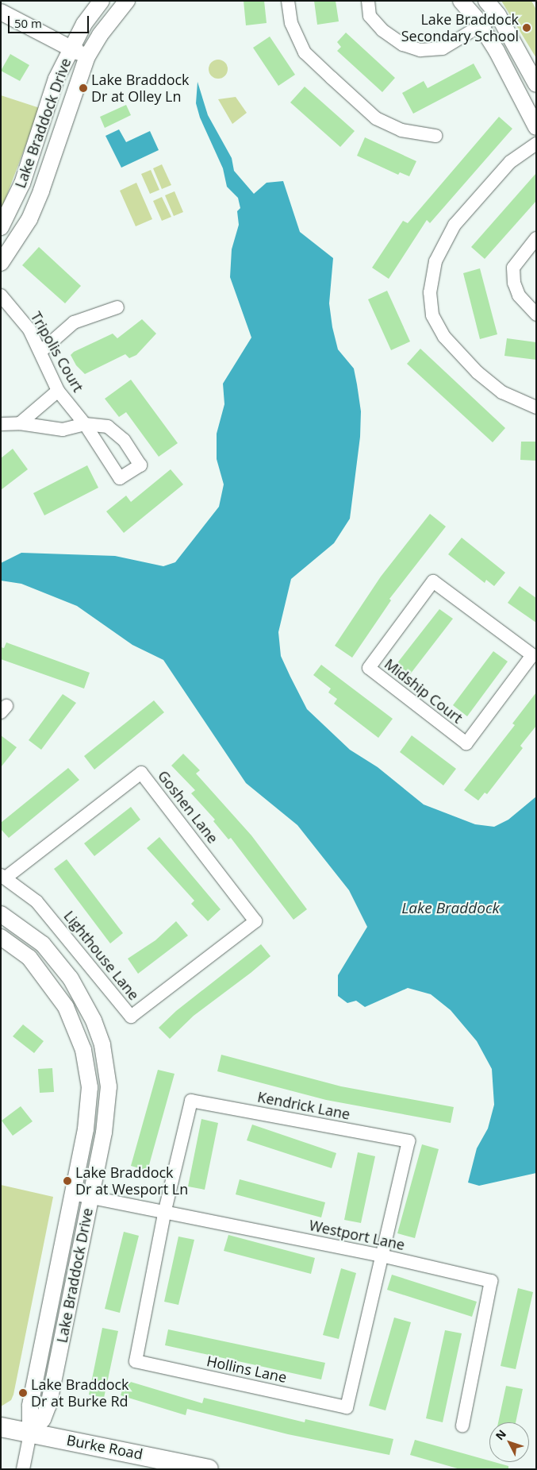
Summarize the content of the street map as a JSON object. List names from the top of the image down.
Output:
{
  "streets": {
    "main road": ["Burke Road"],
    "street": [
      "Lake Braddock Drive",
      "Tripolis Court",
      "Midship Court",
      "Goshen Lane",
      "Lighthouse Lane",
      "Kendrick Lane",
      "Westport Lane",
      "Hollins Lane"
    ]
  },
  "crossings": [
    ["Lake Braddock Drive", "Westport Lane"],
    ["Lake Braddock Drive", "Burke Road"],
    ["Goshen Lane", "Lighthouse Lane"],
    ["Kendrick Lane", "Westport Lane"],
    ["Kendrick Lane", "Hollins Lane"],
    ["Westport Lane", "Hollins Lane"]
  ],
  "water": ["Lake Braddock"],
  "places": [
    "Lake Braddock Secondary School",
    "Lake Braddock Dr at Olley Ln",
    "Lake Braddock Dr at Wesport Ln",
    "Lake Braddock Dr at Burke Rd"
  ],
  "scale_bar": "50 m",
  "north": "top left"
}
